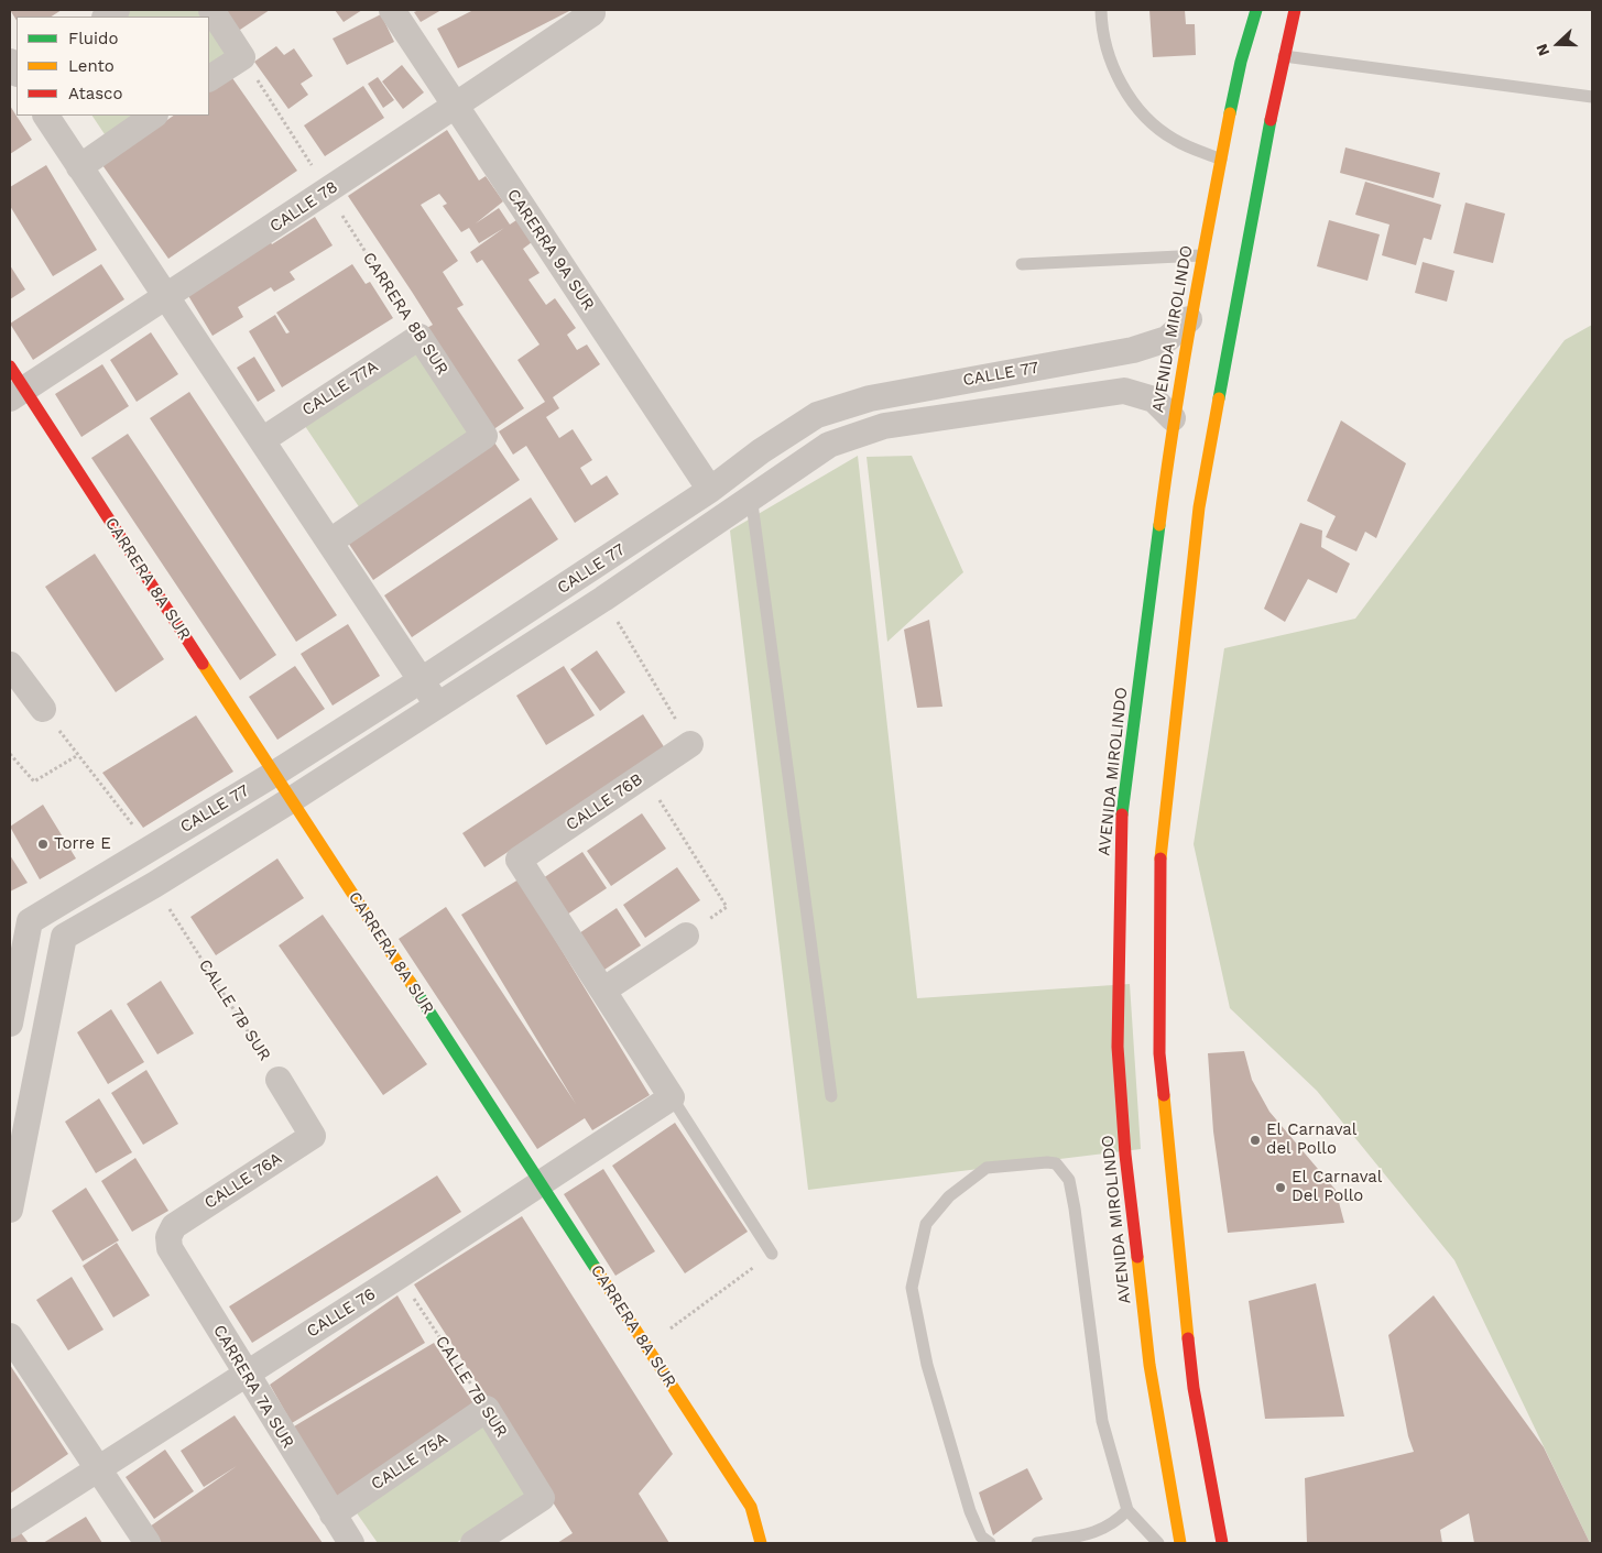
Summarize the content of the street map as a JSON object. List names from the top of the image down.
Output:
{
  "streets": {
    "main road": ["AVENIDA MIROLINDO", "CARRERA 8A SUR"],
    "street": [
      "CALLE 78",
      "CARERRA 9A SUR",
      "CARRERA 8B SUR",
      "CALLE 77",
      "CALLE 77A",
      "CALLE 76B",
      "CALLE 7B SUR",
      "CALLE 76A",
      "CALLE 76",
      "CARRERA 7A SUR",
      "CALLE 75A"
    ]
  },
  "crossings": [
    ["CALLE 78", "CARERRA 9A SUR"],
    ["CALLE 78", "CARRERA 8B SUR"],
    ["CALLE 78", "CARRERA 8A SUR"],
    ["CARERRA 9A SUR", "CALLE 77"],
    ["CARRERA 8B SUR", "CALLE 77A"],
    ["AVENIDA MIROLINDO", "CALLE 77"],
    ["CALLE 77", "CARRERA 8A SUR"],
    ["CALLE 77", "CALLE 7B SUR"],
    ["CARRERA 8A SUR", "CALLE 76"],
    ["CALLE 7B SUR", "CALLE 76A"],
    ["CALLE 7B SUR", "CALLE 76"],
    ["CALLE 7B SUR", "CALLE 75A"],
    ["CALLE 76A", "CARRERA 7A SUR"],
    ["CALLE 76", "CARRERA 7A SUR"],
    ["CARRERA 7A SUR", "CALLE 75A"]
  ],
  "places": ["Torre E", "El Carnaval del Pollo", "El Carnaval Del Pollo"],
  "legend": ["Fluido", "Lento", "Atasco"],
  "north": "left"
}
